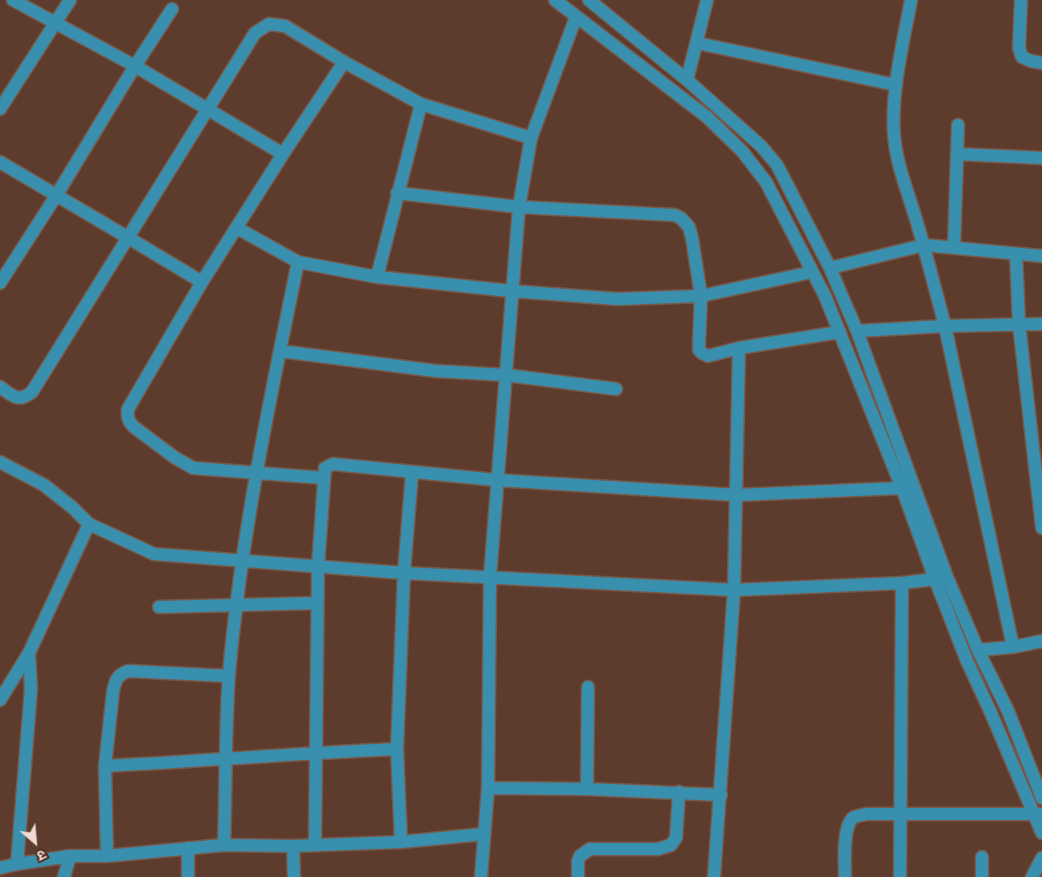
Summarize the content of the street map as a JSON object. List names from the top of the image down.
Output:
{
  "north": "bottom right"
}
